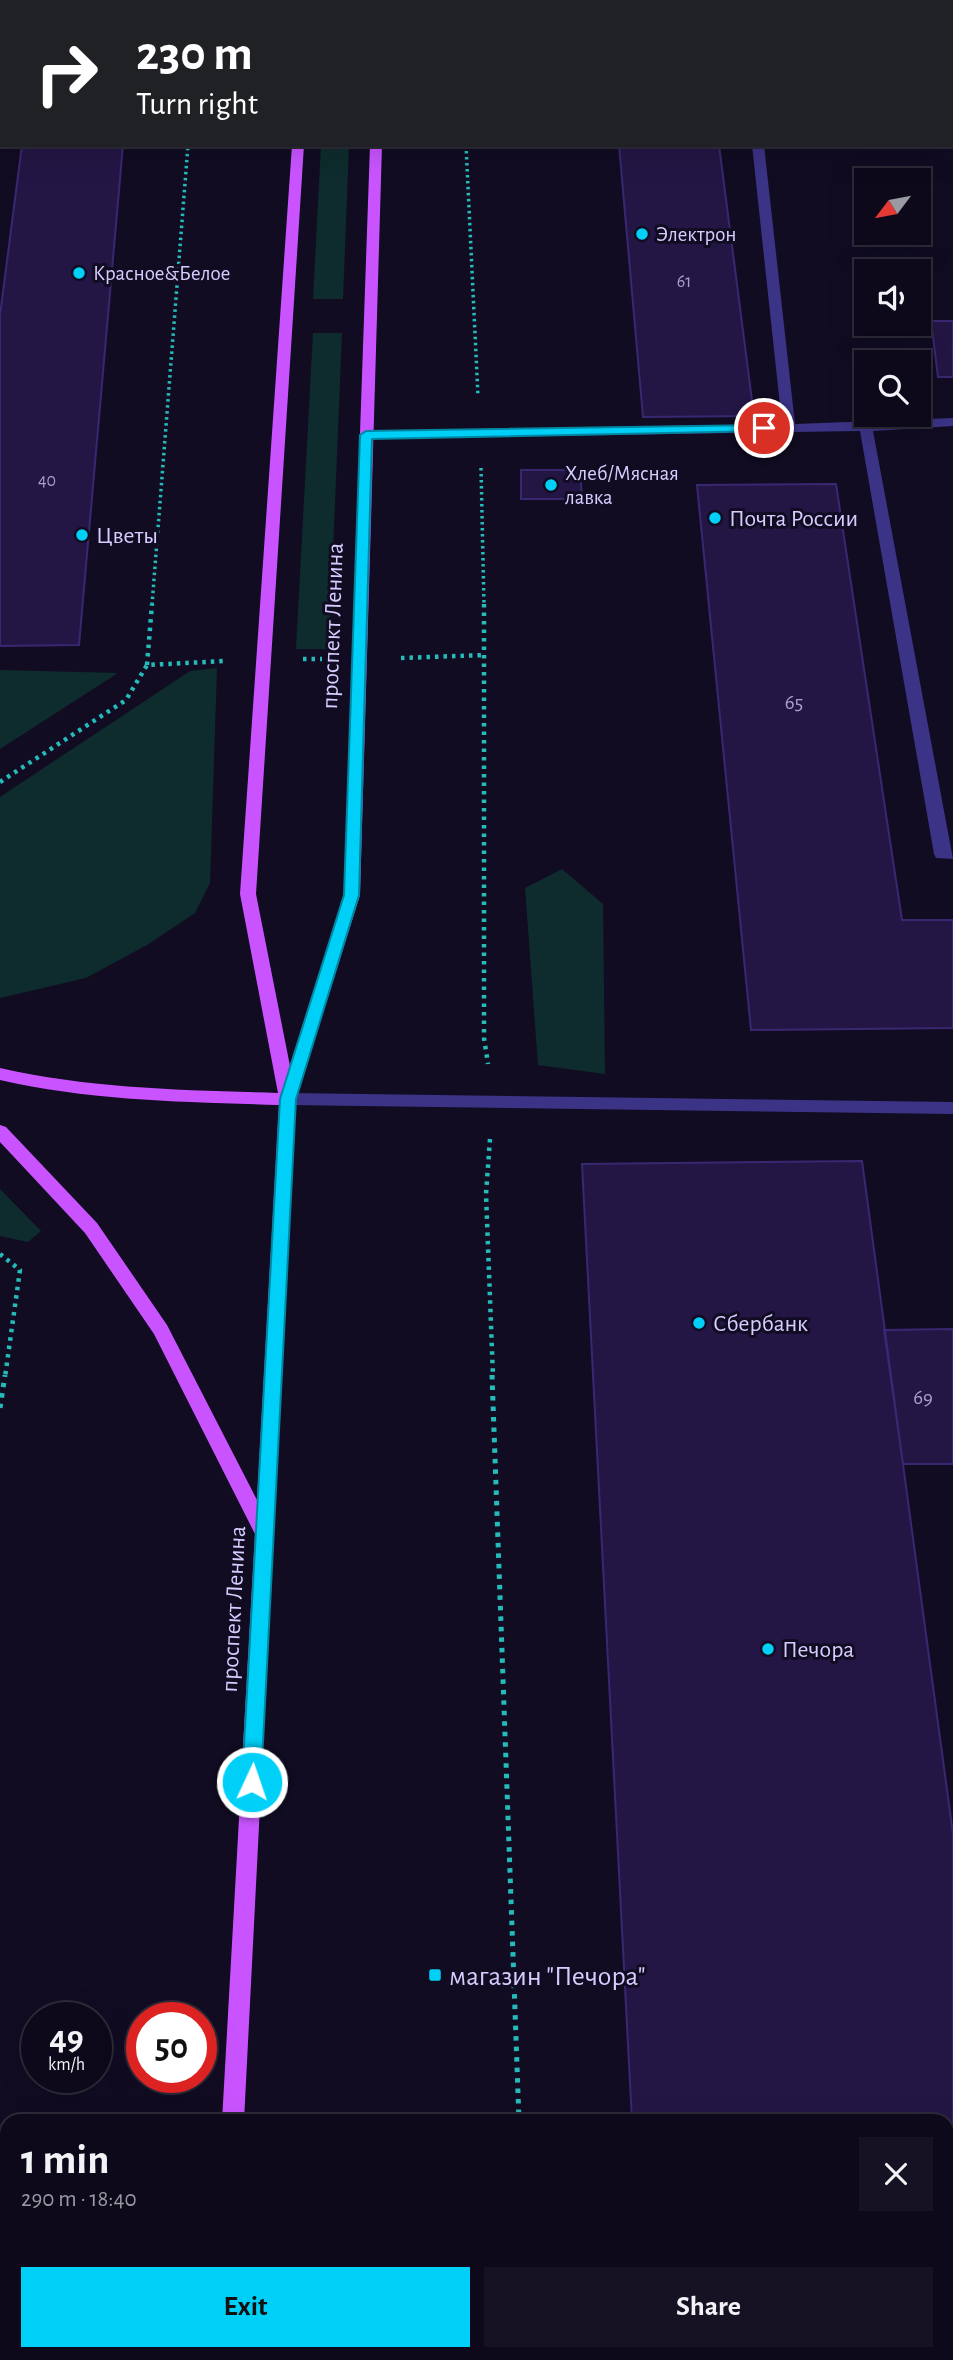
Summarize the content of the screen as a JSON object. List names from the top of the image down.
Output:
{
  "streets": {
    "main road": ["проспект Ленина"]
  },
  "places": {
    "other": [
      "Электрон",
      "Красное&Белое",
      "Хлеб/Мясная лавка",
      "Почта России",
      "Цветы",
      "Сбербанк",
      "Печора"
    ],
    "transit": ["магазин \"Печора\""]
  },
  "house_numbers": [
    "61",
    "40",
    "65",
    "69"
  ],
  "north": "bottom left",
  "page": {
    "turn": ["230 m", "Turn right"],
    "speed": "49 km/h",
    "limit": "50",
    "heading": ["1 min", "290 m · 18:40"],
    "buttons": ["Exit", "Share"]
  }
}
